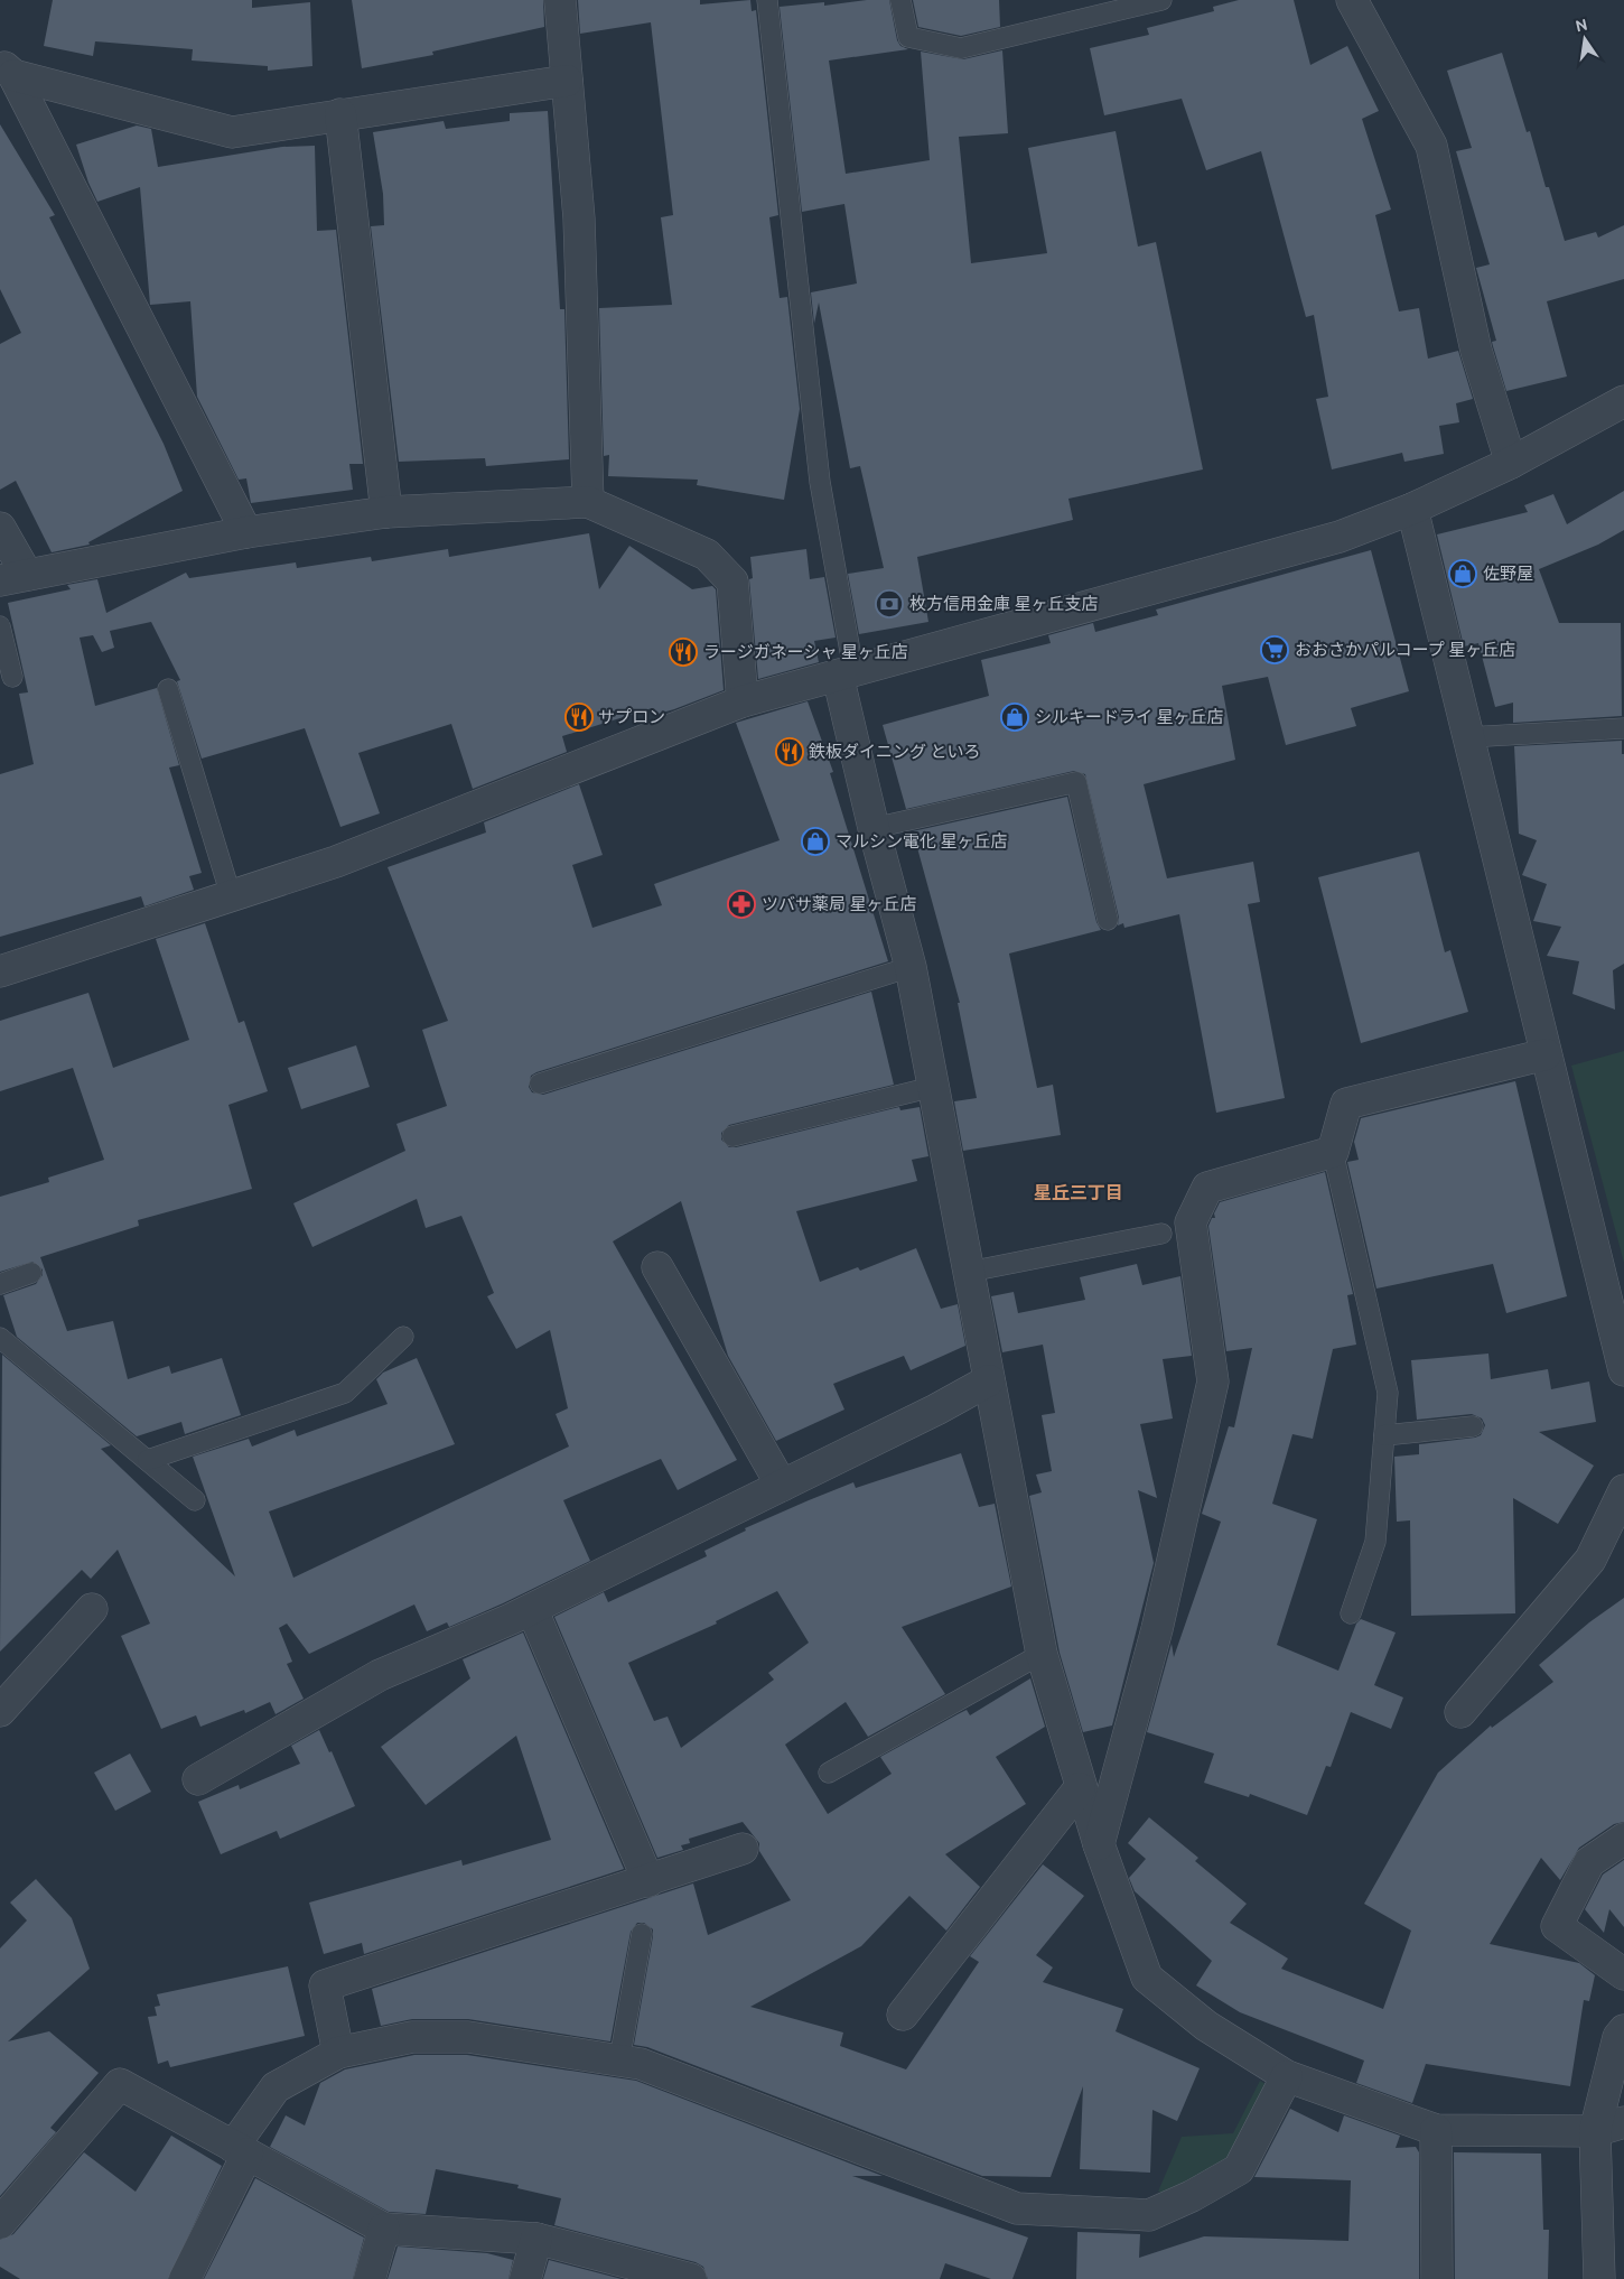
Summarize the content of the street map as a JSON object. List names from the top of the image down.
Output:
{
  "districts": ["星丘三丁目"],
  "places": {
    "shop": ["佐野屋", "シルキードライ 星ヶ丘店", "マルシン電化 星ヶ丘店"],
    "bank": ["枚方信用金庫 星ヶ丘支店"],
    "supermarket": ["おおさかパルコープ 星ヶ丘店"],
    "restaurant": ["ラージガネーシャ 星ヶ丘店", "サプロン", "鉄板ダイニング といろ"],
    "pharmacy": ["ツバサ薬局 星ヶ丘店"]
  },
  "north": "top"
}
